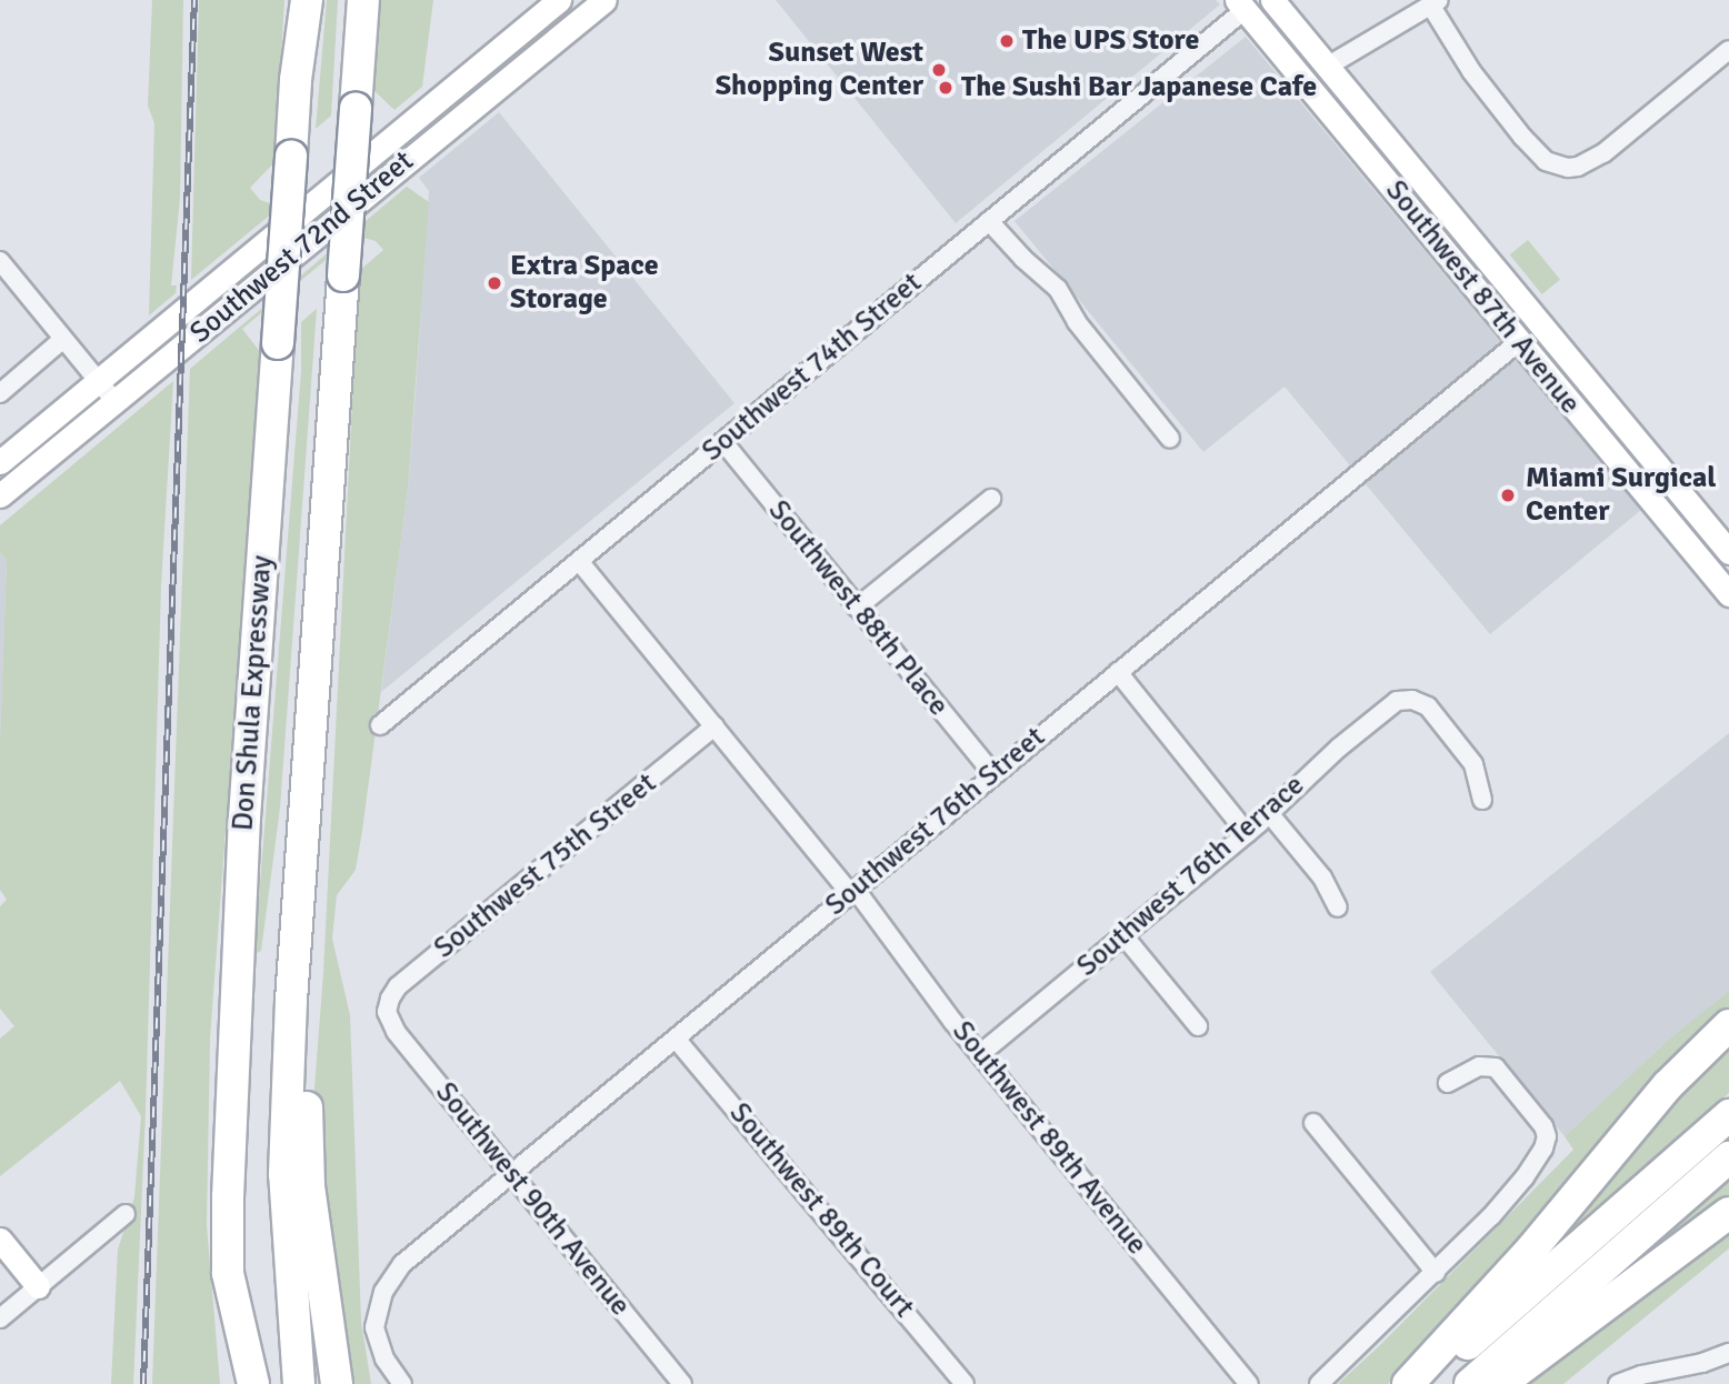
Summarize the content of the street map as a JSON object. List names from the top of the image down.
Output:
{
  "streets": {
    "highway": ["Don Shula Expressway"],
    "main road": ["Southwest 72nd Street", "Southwest 87th Avenue"],
    "street": [
      "Southwest 74th Street",
      "Southwest 88th Place",
      "Southwest 76th Street",
      "Southwest 75th Street",
      "Southwest 76th Terrace",
      "Southwest 89th Avenue",
      "Southwest 90th Avenue",
      "Southwest 89th Court"
    ]
  },
  "crossings": [
    ["Southwest 87th Avenue", "Southwest 74th Street"],
    ["Southwest 87th Avenue", "Southwest 76th Street"],
    ["Southwest 74th Street", "Southwest 88th Place"],
    ["Southwest 74th Street", "Southwest 89th Avenue"],
    ["Southwest 88th Place", "Southwest 76th Street"],
    ["Southwest 76th Street", "Southwest 89th Avenue"],
    ["Southwest 76th Street", "Southwest 90th Avenue"],
    ["Southwest 76th Street", "Southwest 89th Court"],
    ["Southwest 75th Street", "Southwest 89th Avenue"],
    ["Southwest 75th Street", "Southwest 90th Avenue"],
    ["Southwest 76th Terrace", "Southwest 89th Avenue"]
  ],
  "places": [
    "The UPS Store",
    "Sunset West Shopping Center",
    "The Sushi Bar Japanese Cafe",
    "Extra Space Storage",
    "Miami Surgical Center"
  ]
}
